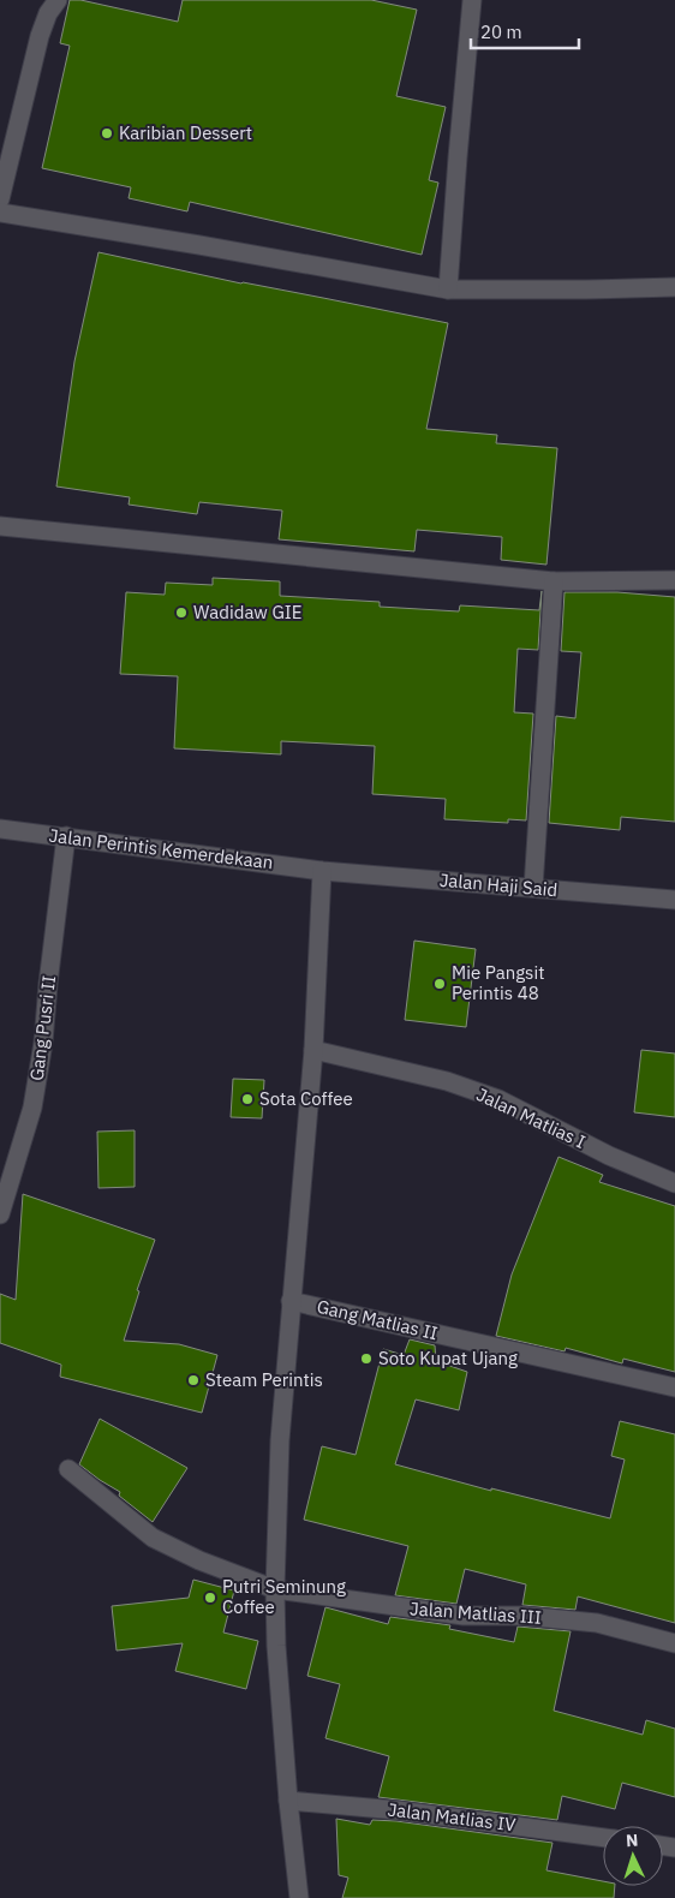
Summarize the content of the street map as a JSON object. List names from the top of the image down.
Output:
{
  "streets": {
    "street": [
      "Jalan Perintis Kemerdekaan",
      "Jalan Haji Said",
      "Gang Pusri II",
      "Jalan Matlias I",
      "Gang Matlias II",
      "Jalan Matlias III",
      "Jalan Matlias IV"
    ]
  },
  "crossings": [
    ["Jalan Perintis Kemerdekaan", "Jalan Haji Said"],
    ["Jalan Perintis Kemerdekaan", "Gang Pusri II"]
  ],
  "places": [
    "Karibian Dessert",
    "Wadidaw GIE",
    "Mie Pangsit Perintis 48",
    "Sota Coffee",
    "Soto Kupat Ujang",
    "Steam Perintis",
    "Putri Seminung Coffee"
  ],
  "scale_bar": "20 m",
  "north": "top"
}
